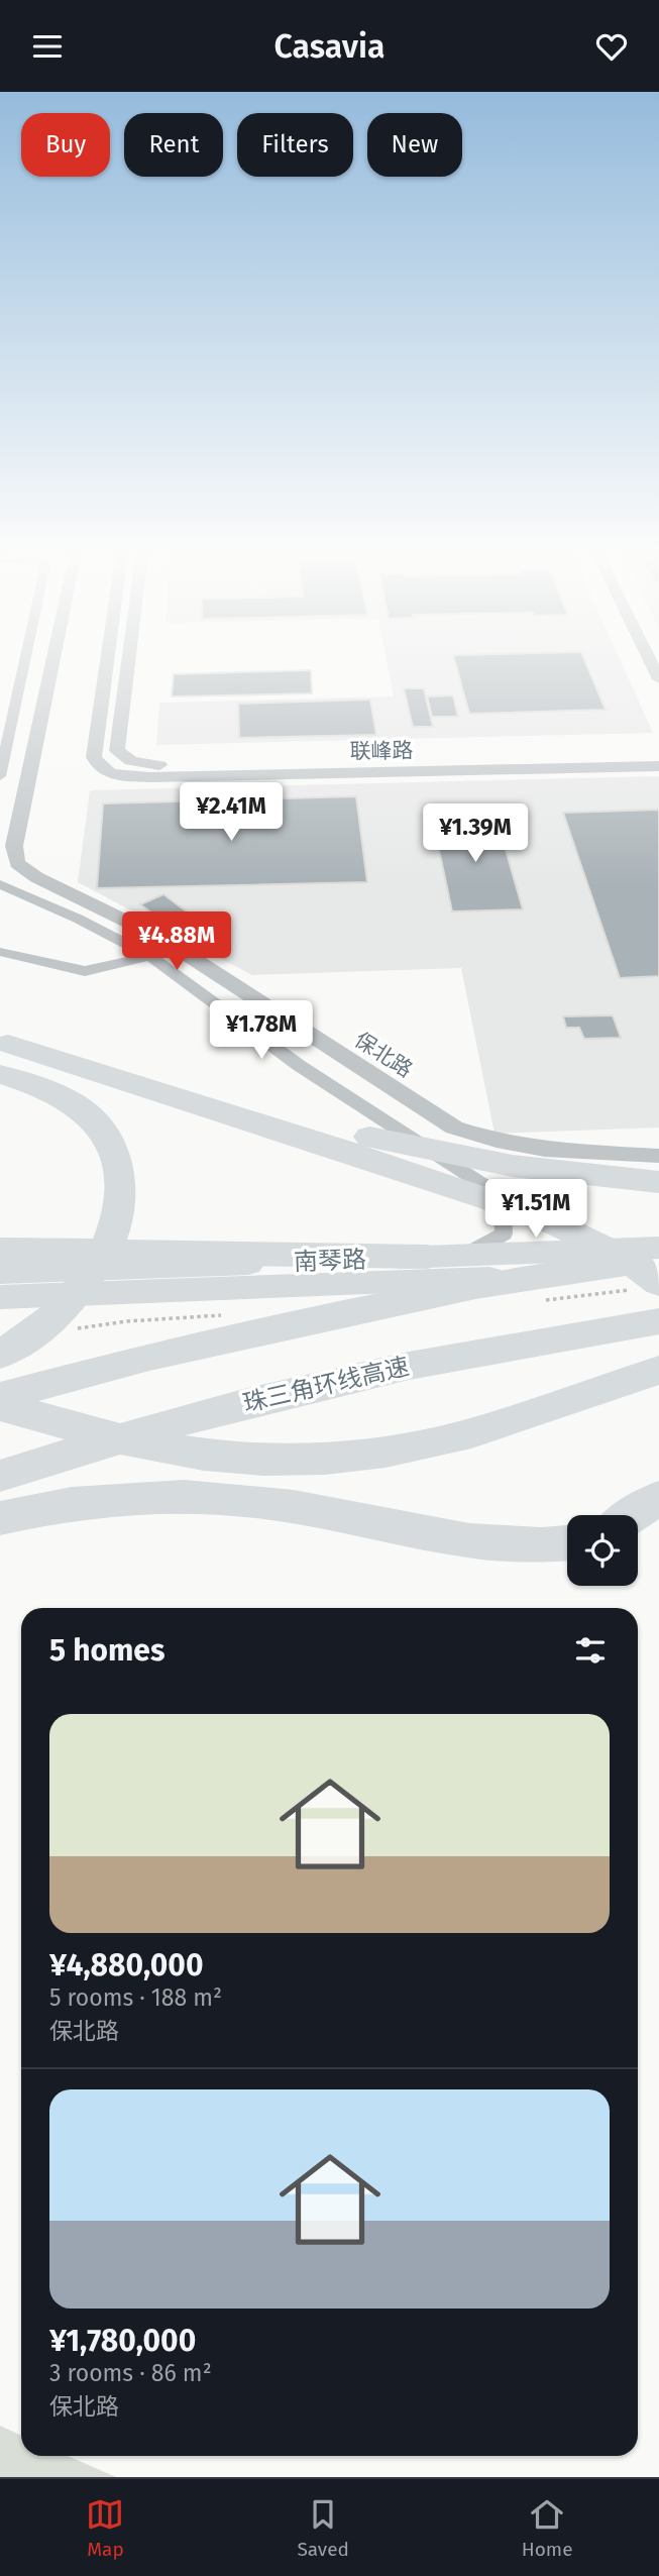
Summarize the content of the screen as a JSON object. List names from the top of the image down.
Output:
{
  "streets": {
    "highway": ["珠三角环线高速"],
    "main road": ["南琴路"],
    "street": ["联峰路", "保北路"]
  },
  "page": {
    "header": "Casavia",
    "chip": [
      "Buy",
      "Rent",
      "Filters",
      "New"
    ],
    "price": [
      "¥2.41M",
      "¥1.39M",
      "¥4.88M",
      "¥1.78M",
      "¥1.51M"
    ],
    "heading": "5 homes",
    "list": [
      {
        "name": "¥4,880,000",
        "note": "5 rooms · 188 m² · 保北路"
      },
      {
        "name": "¥1,780,000",
        "note": "3 rooms · 86 m² · 保北路"
      }
    ],
    "tabs": ["Map", "Saved", "Home"]
  }
}
